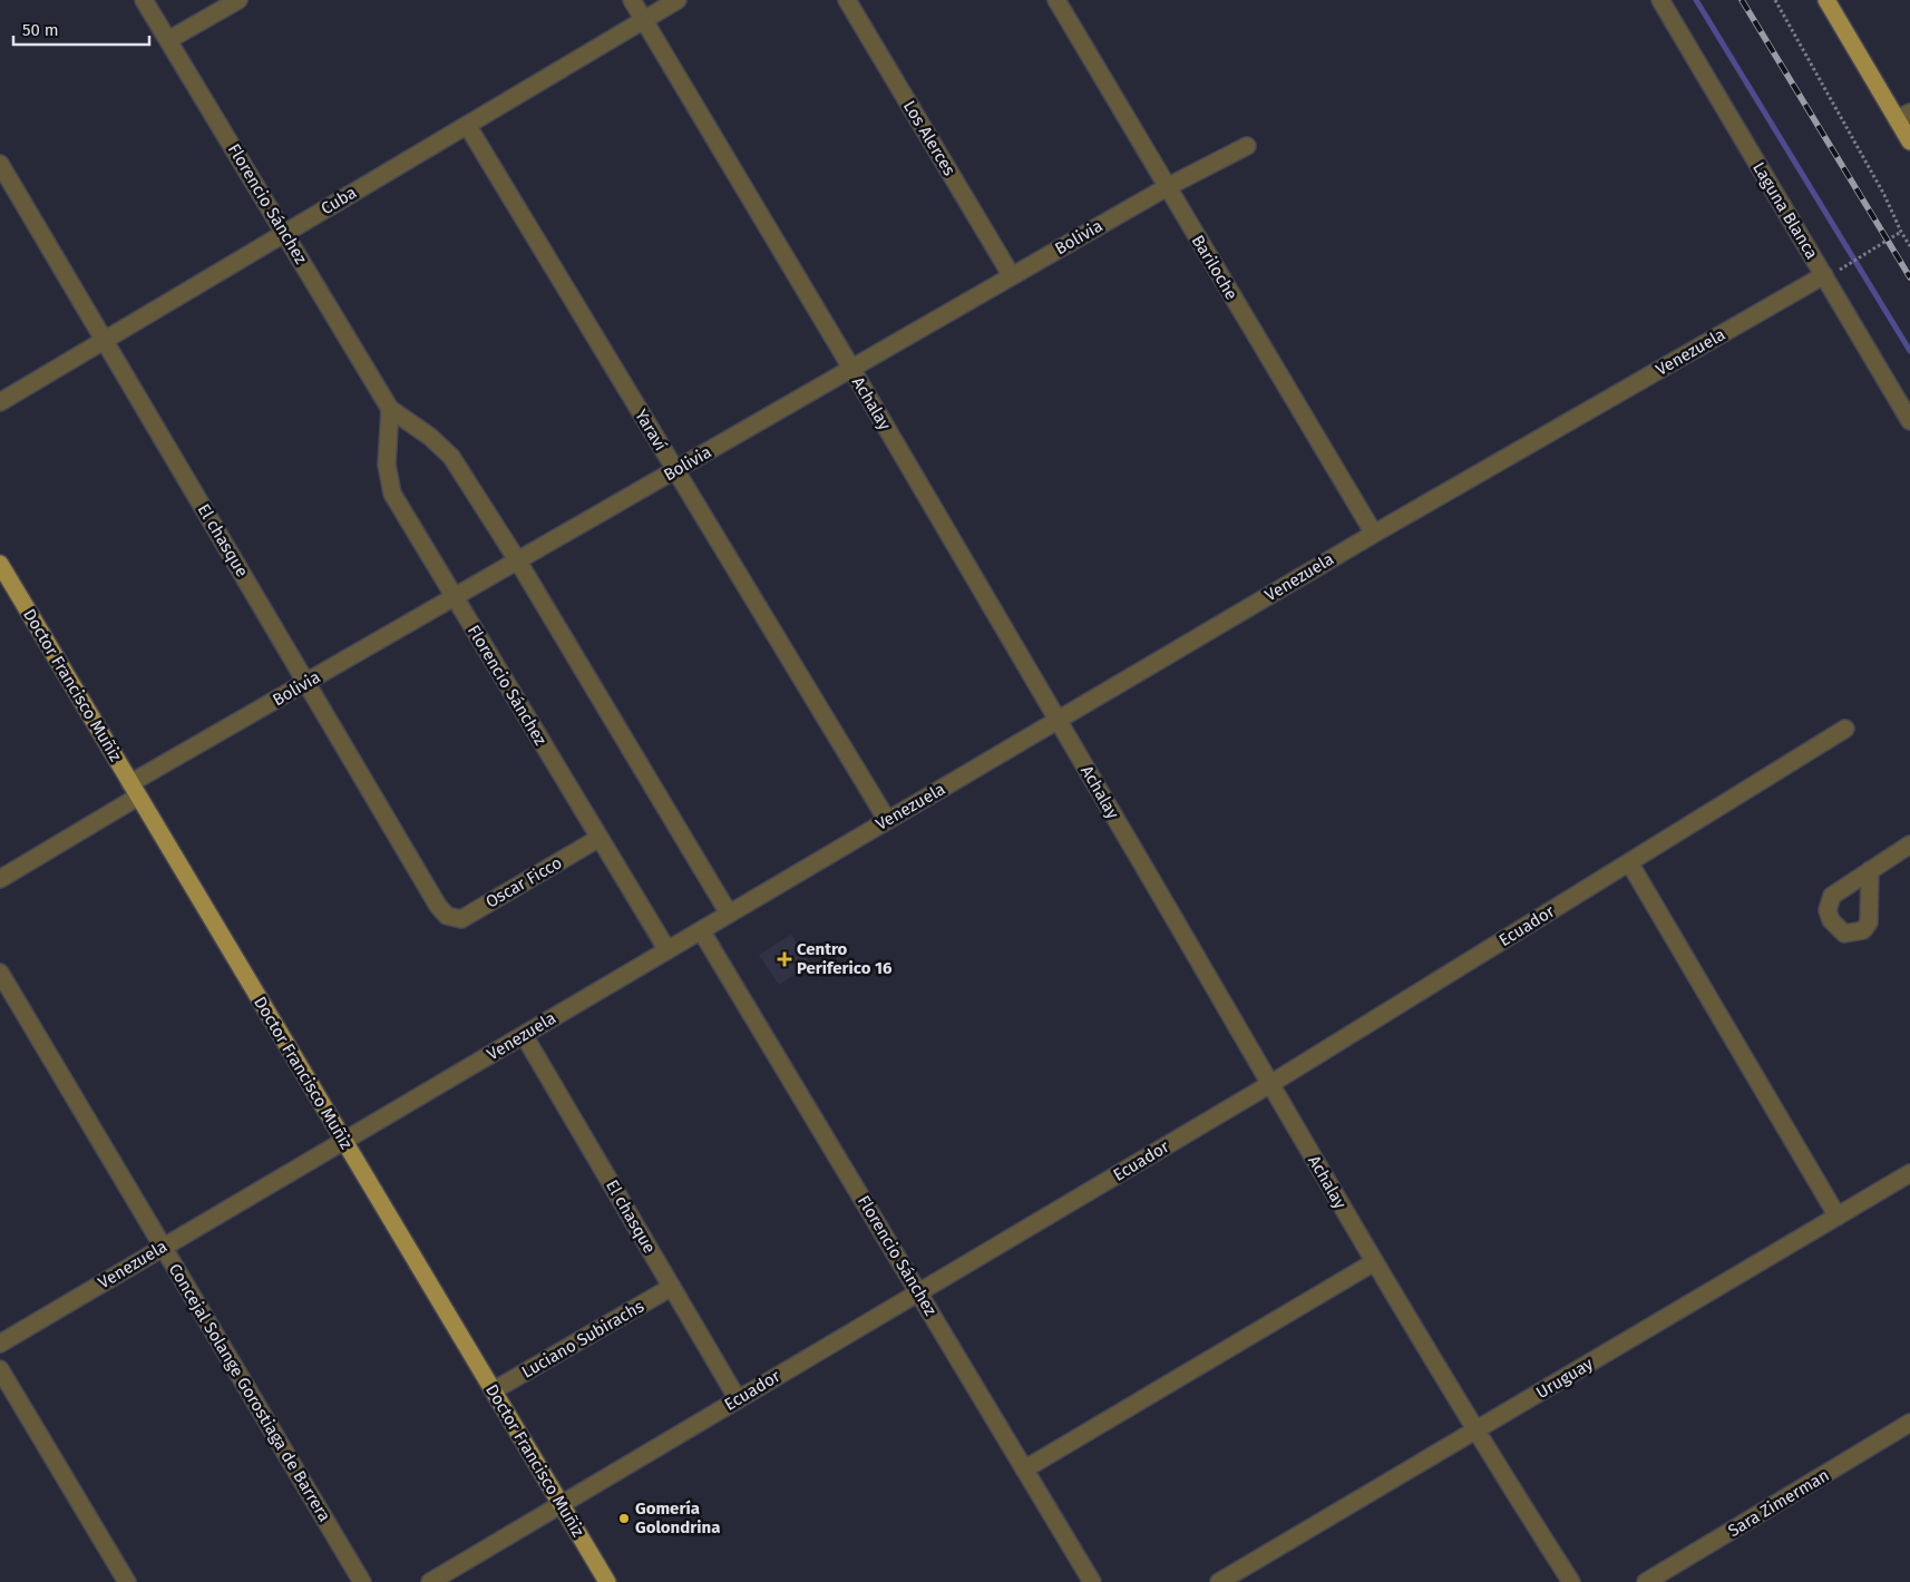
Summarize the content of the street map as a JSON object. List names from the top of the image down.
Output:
{
  "streets": {
    "main road": ["Doctor Francisco Muñiz"],
    "street": [
      "Los Alerces",
      "Cuba",
      "Florencio Sánchez",
      "Laguna Blanca",
      "Bolivia",
      "Bariloche",
      "Venezuela",
      "Achalay",
      "Yaraví",
      "El chasque",
      "Oscar Ficco",
      "Ecuador",
      "Luciano Subirachs",
      "Uruguay",
      "Concejal Solange Gorostiaga de Barrera",
      "Sara Zimerman"
    ]
  },
  "crossings": [
    ["Los Alerces", "Bolivia"],
    ["Cuba", "Florencio Sánchez"],
    ["Cuba", "Achalay"],
    ["Cuba", "Yaraví"],
    ["Cuba", "El chasque"],
    ["Florencio Sánchez", "Bolivia"],
    ["Florencio Sánchez", "Venezuela"],
    ["Florencio Sánchez", "Oscar Ficco"],
    ["Florencio Sánchez", "Ecuador"],
    ["Laguna Blanca", "Venezuela"],
    ["Bolivia", "Bariloche"],
    ["Bolivia", "Achalay"],
    ["Bolivia", "Yaraví"],
    ["Bolivia", "El chasque"],
    ["Bolivia", "Doctor Francisco Muñiz"],
    ["Bariloche", "Venezuela"],
    ["Venezuela", "Achalay"],
    ["Venezuela", "Yaraví"],
    ["Venezuela", "El chasque"],
    ["Venezuela", "Doctor Francisco Muñiz"],
    ["Venezuela", "Concejal Solange Gorostiaga de Barrera"],
    ["Achalay", "Ecuador"],
    ["Achalay", "Uruguay"],
    ["El chasque", "Oscar Ficco"],
    ["El chasque", "Ecuador"],
    ["El chasque", "Luciano Subirachs"],
    ["Doctor Francisco Muñiz", "Ecuador"],
    ["Doctor Francisco Muñiz", "Luciano Subirachs"]
  ],
  "places": {
    "health": ["Centro Periferico 16"],
    "other": ["Gomería Golondrina"]
  },
  "scale_bar": "50 m"
}
